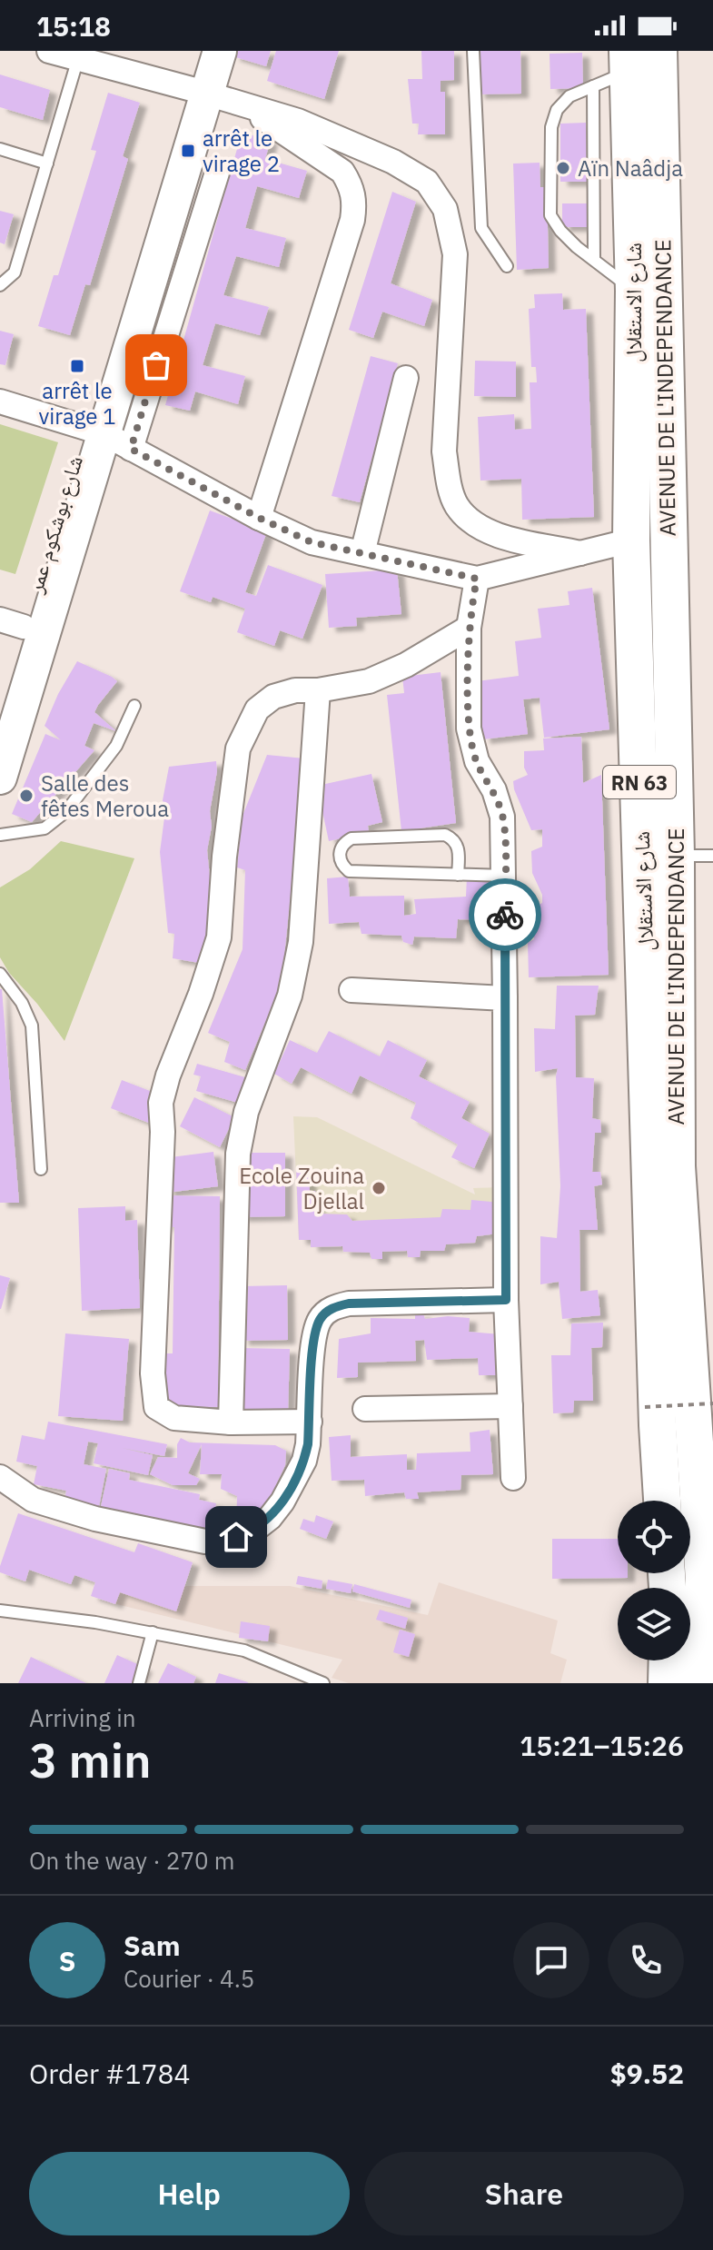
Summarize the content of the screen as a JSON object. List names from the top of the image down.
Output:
{
  "streets": {
    "main road": ["شارع الاستقلال", "AVENUE DE L'INDEPENDANCE", "RN 63"],
    "street": ["شارع بوشكوم عمر"]
  },
  "places": {
    "transit": ["arrêt le virage 2", "arrêt le virage 1"],
    "other": ["Aïn Naâdja", "Salle des fêtes Meroua", "Ecole Zouina Djellal"]
  },
  "page": {
    "status": "15:18",
    "heading": ["3 min", "Arriving in", "15:21–15:26"],
    "panel": [
      "Sam",
      "Courier · 4.5",
      "Order #1784",
      "$9.52"
    ],
    "bar": "On the way · 270 m",
    "round": "S",
    "buttons": ["Help", "Share"]
  }
}
